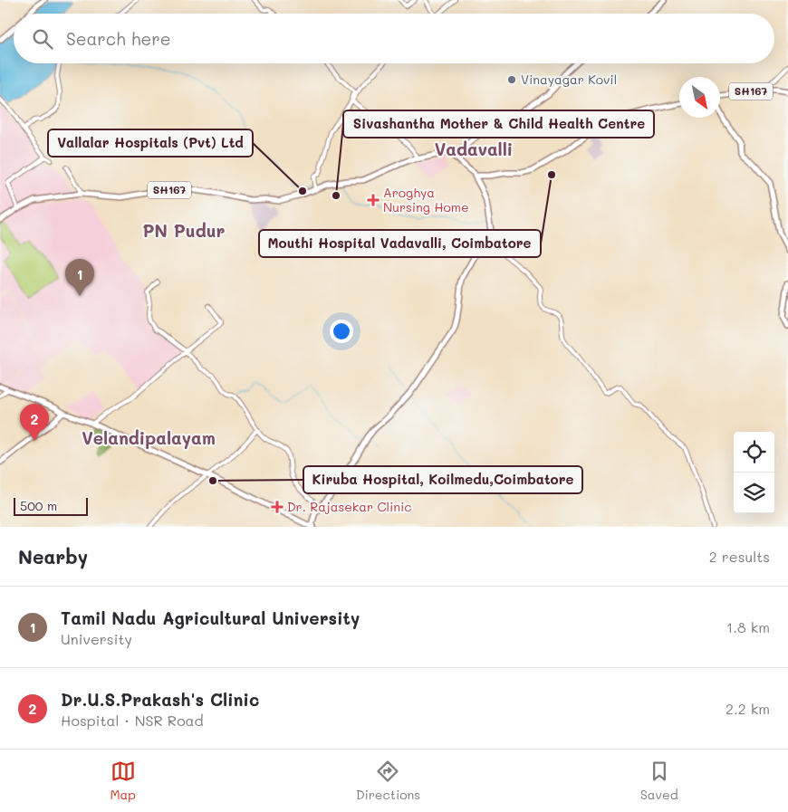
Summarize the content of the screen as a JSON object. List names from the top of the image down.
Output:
{
  "streets": {
    "main road": ["SH167"]
  },
  "districts": ["Vadavalli", "PN Pudur", "Velandipalayam"],
  "places": {
    "other": [
      "Vinayagar Kovil",
      "Mouthi Hospital Vadavalli, Coimbatore",
      "Vallalar Hospitals (Pvt) Ltd",
      "Sivashantha Mother & Child Health Centre",
      "Kiruba Hospital, Koilmedu,Coimbatore"
    ],
    "health": ["Aroghya Nursing Home", "Dr. Rajasekar Clinic"]
  },
  "scale_bar": "500 m",
  "north": "bottom right",
  "page": {
    "search": "Search here",
    "pins": ["1", "2"],
    "scale": "500 m",
    "heading": ["Nearby", "2 results"],
    "list": [
      {
        "mark": "1",
        "name": "Tamil Nadu Agricultural University",
        "note": "University",
        "value": "1.8 km"
      },
      {
        "mark": "2",
        "name": "Dr.U.S.Prakash's Clinic",
        "note": "Hospital · NSR Road",
        "value": "2.2 km"
      }
    ],
    "nav": ["Map", "Directions", "Saved"]
  }
}
